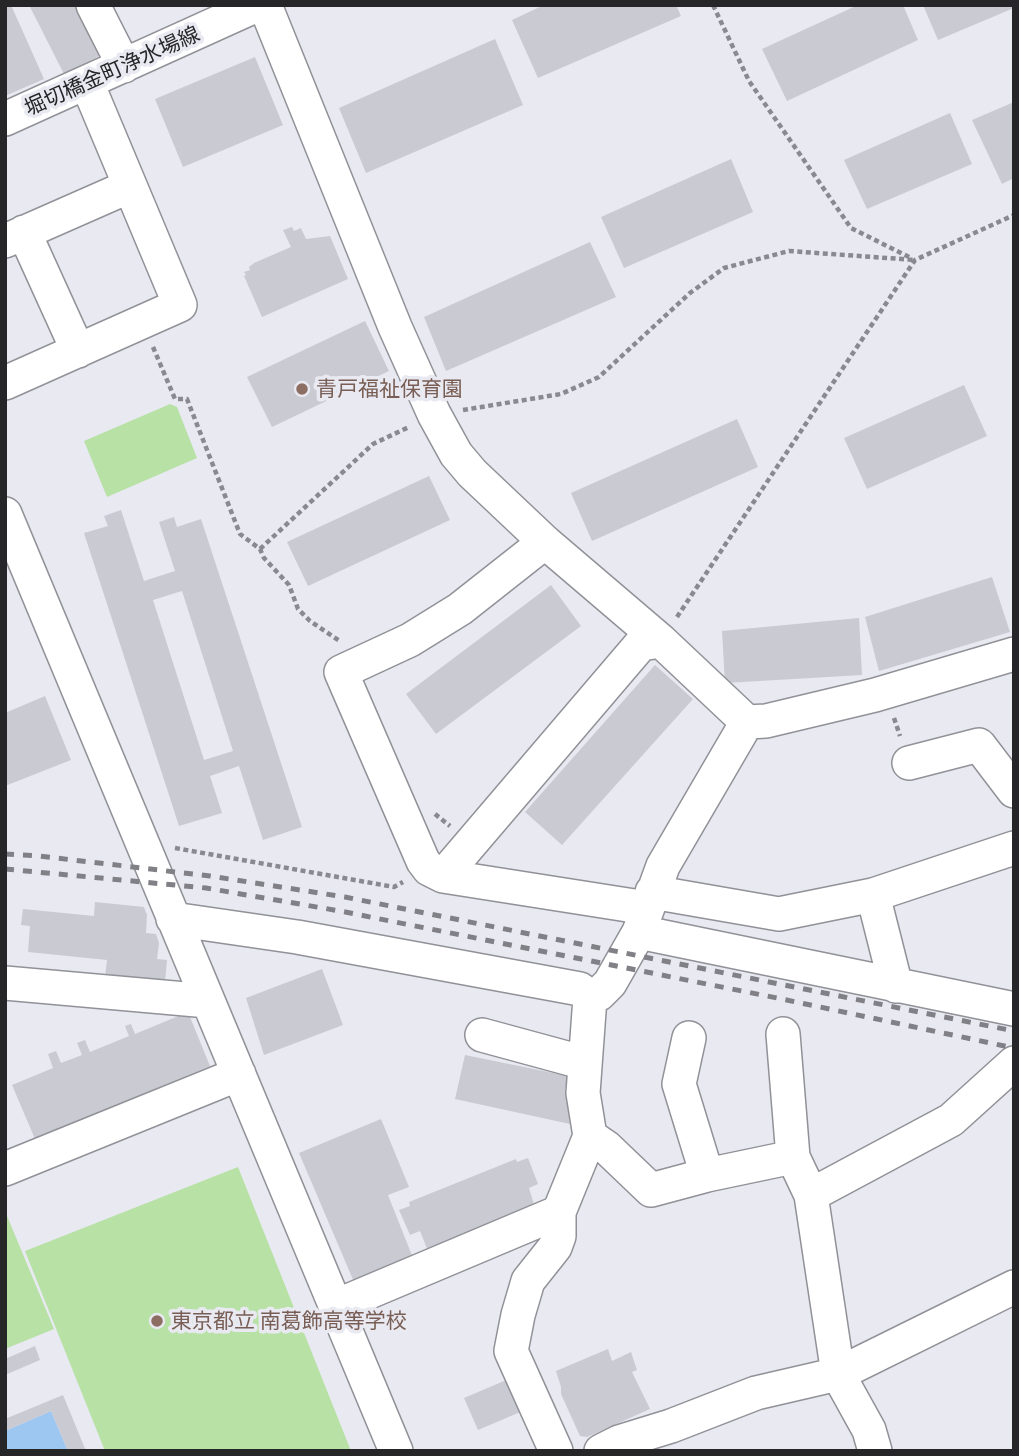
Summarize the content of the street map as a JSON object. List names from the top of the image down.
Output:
{
  "streets": {
    "street": ["堀切橋金町浄水場線"]
  },
  "places": ["青戸福祉保育園", "東京都立 南葛飾高等学校"]
}
